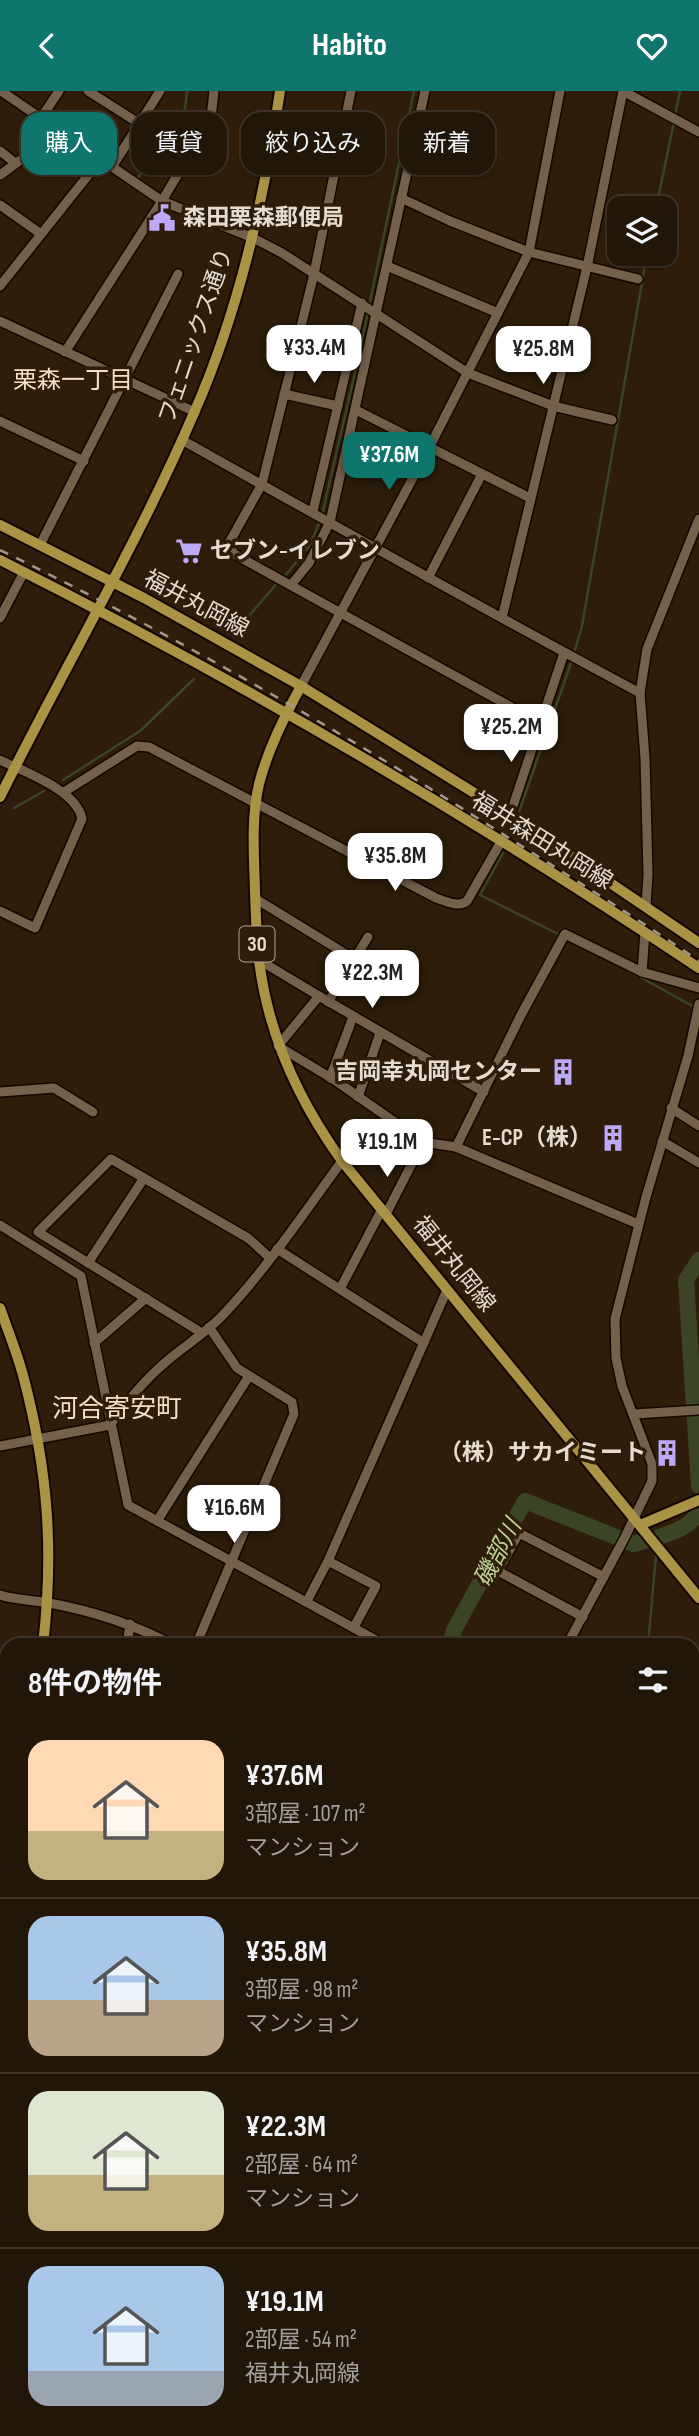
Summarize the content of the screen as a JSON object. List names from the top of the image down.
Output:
{
  "streets": {
    "main road": [
      "フェニックス通り",
      "福井丸岡線",
      "福井森田丸岡線",
      "30"
    ]
  },
  "crossings": [
    ["フェニックス通り", "福井丸岡線"],
    ["福井丸岡線", "福井森田丸岡線"]
  ],
  "districts": ["栗森一丁目", "河合寄安町"],
  "water": ["磯部川"],
  "places": {
    "public building": ["森田栗森郵便局"],
    "supermarket": ["セブン-イレブン"],
    "building": ["吉岡幸丸岡センター", "E-CP（株）", "（株）サカイミート"]
  },
  "page": {
    "header": "Habito",
    "chip": [
      "購入",
      "賃貸",
      "絞り込み",
      "新着"
    ],
    "price": [
      "¥33.4M",
      "¥25.8M",
      "¥37.6M",
      "¥25.2M",
      "¥35.8M",
      "¥22.3M",
      "¥19.1M",
      "¥16.6M"
    ],
    "heading": "8件の物件",
    "list": [
      {
        "name": "¥37.6M",
        "note": "3部屋 · 107 m² · マンション"
      },
      {
        "name": "¥35.8M",
        "note": "3部屋 · 98 m² · マンション"
      },
      {
        "name": "¥22.3M",
        "note": "2部屋 · 64 m² · マンション"
      },
      {
        "name": "¥19.1M",
        "note": "2部屋 · 54 m² · 福井丸岡線"
      }
    ]
  }
}
